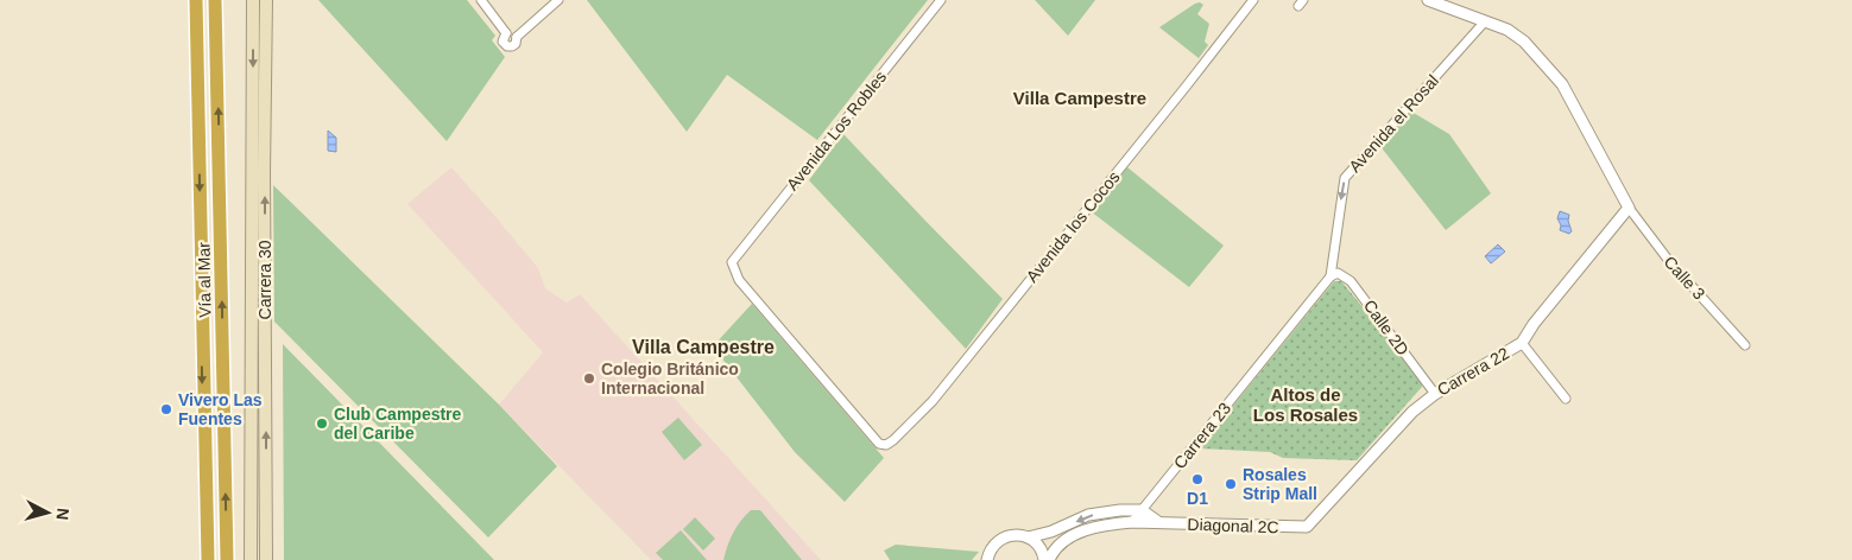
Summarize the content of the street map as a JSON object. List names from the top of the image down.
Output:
{
  "streets": {
    "highway": ["Vía al Mar"],
    "main road": ["Carrera 30"],
    "street": [
      "Avenida el Rosal",
      "Avenida Los Robles",
      "Avenida los Cocos",
      "Calle 3",
      "Calle 2D",
      "Carrera 22",
      "Carrera 23",
      "Diagonal 2C"
    ]
  },
  "crossings": [
    ["Avenida el Rosal", "Calle 2D"],
    ["Avenida el Rosal", "Carrera 23"],
    ["Avenida Los Robles", "Avenida los Cocos"],
    ["Calle 3", "Carrera 22"],
    ["Calle 2D", "Carrera 22"],
    ["Calle 2D", "Carrera 23"],
    ["Carrera 22", "Diagonal 2C"],
    ["Carrera 23", "Diagonal 2C"]
  ],
  "one_way": ["Avenida el Rosal"],
  "districts": ["Villa Campestre", "Villa Campestre", "Altos de Los Rosales"],
  "places": [
    "Colegio Británico Internacional",
    "Vivero Las Fuentes",
    "Club Campestre del Caribe",
    "D1",
    "Rosales Strip Mall"
  ],
  "north": "right"
}
